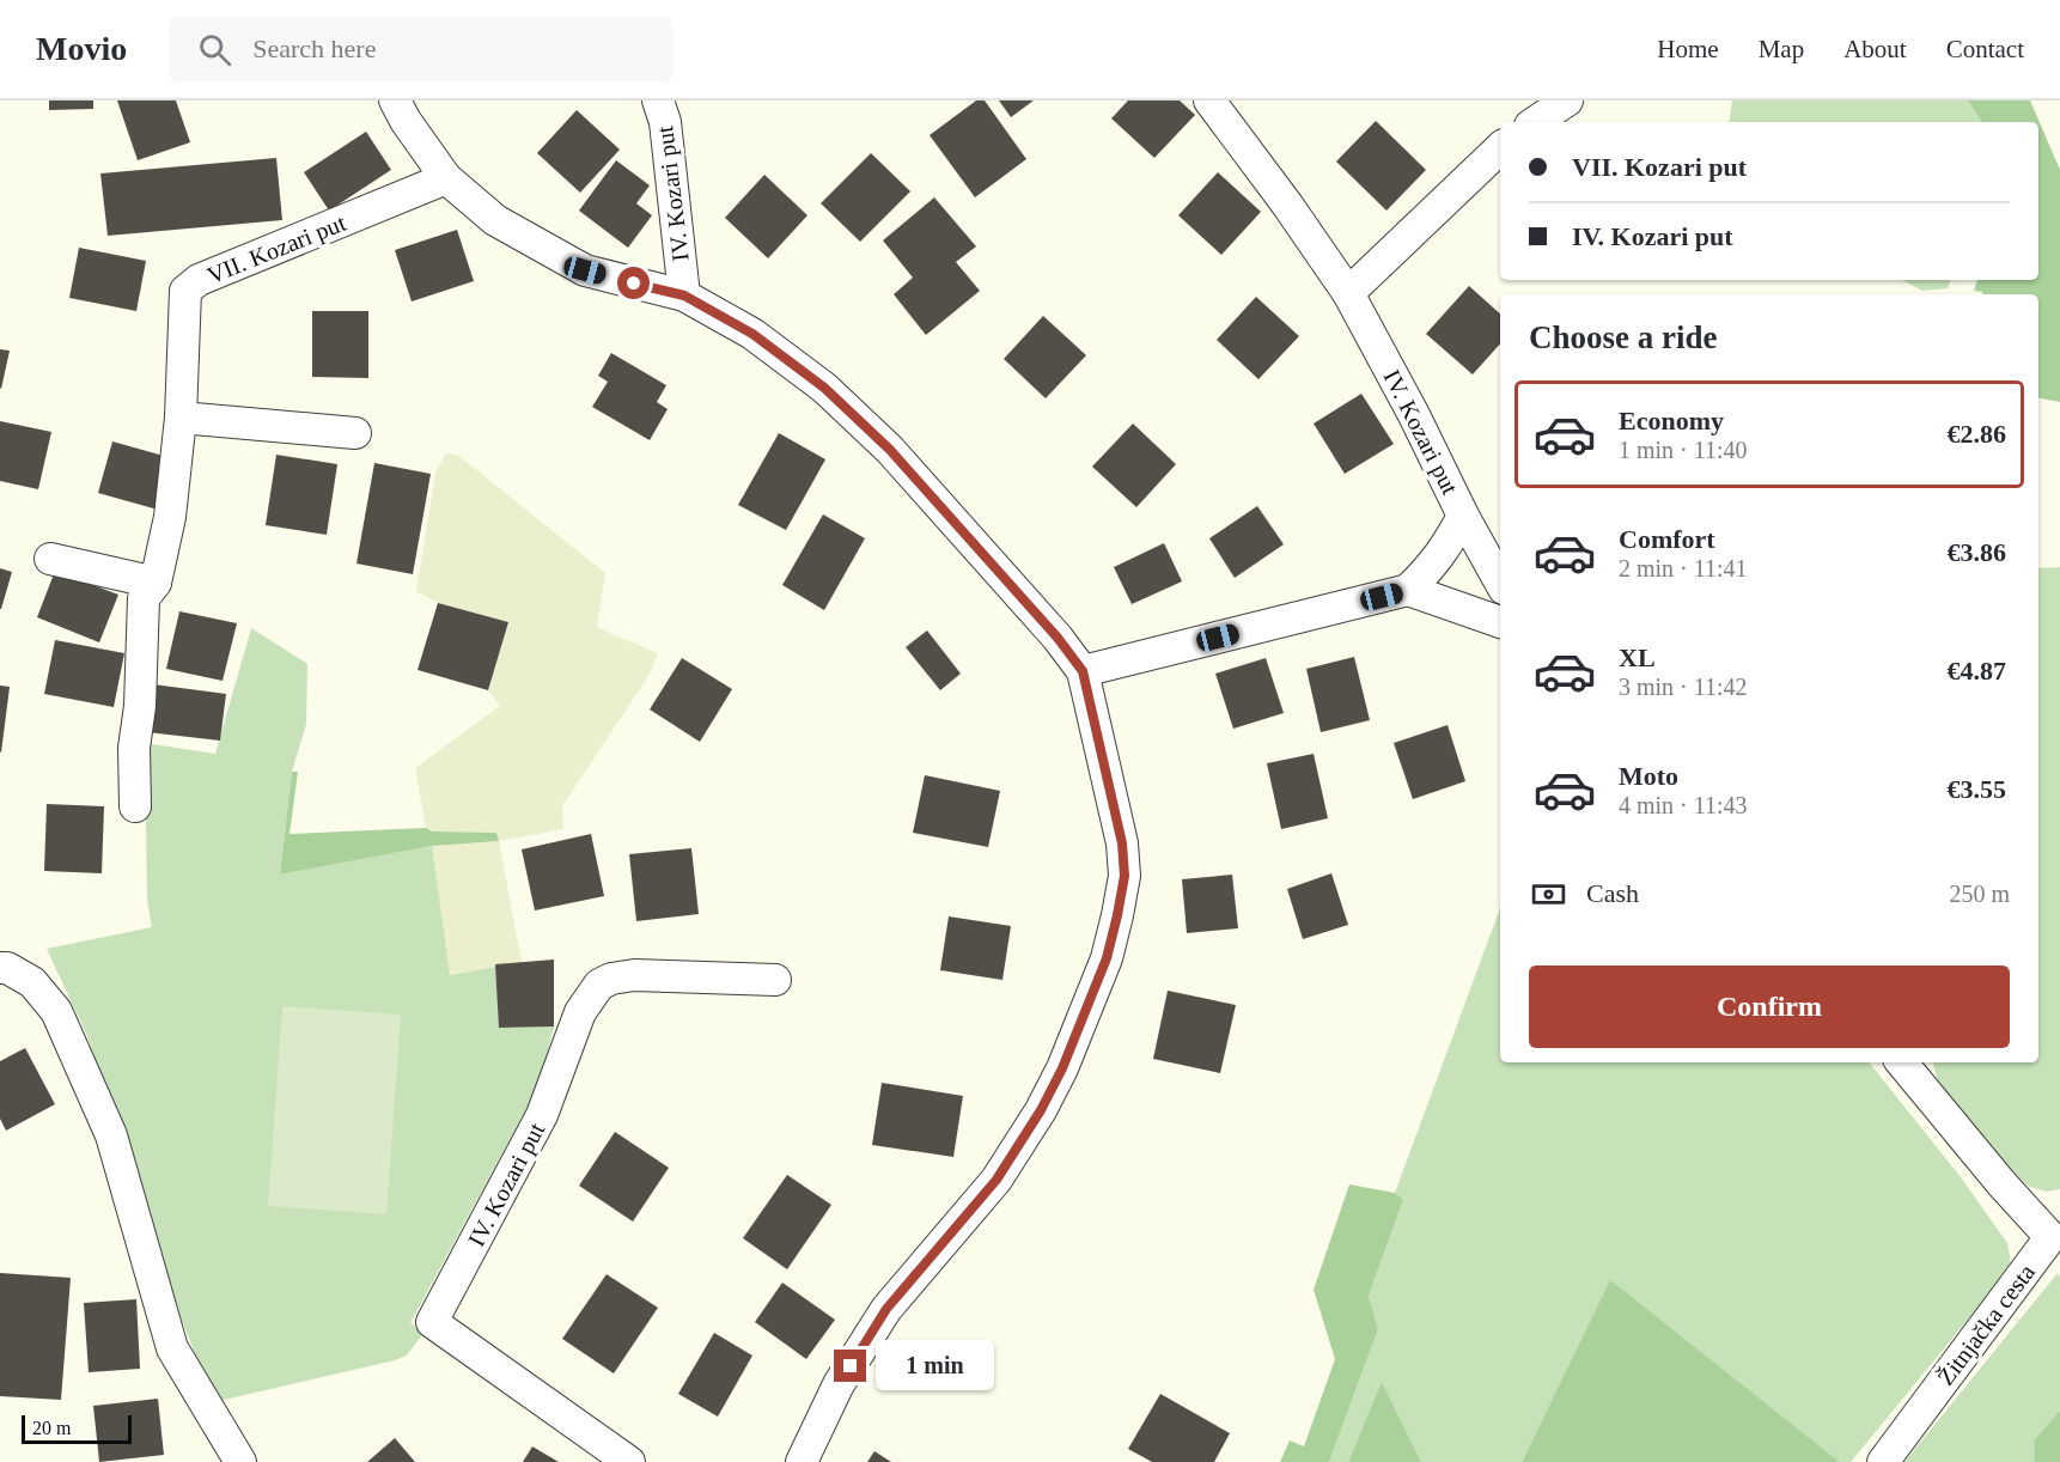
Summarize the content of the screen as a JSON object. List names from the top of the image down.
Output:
{
  "streets": {
    "street": ["IV. Kozari put", "VII. Kozari put", "Žitnjačka cesta"]
  },
  "scale_bar": "20 m",
  "page": {
    "header": "Movio",
    "search": "Search here",
    "nav": [
      "Home",
      "Map",
      "About",
      "Contact"
    ],
    "banner": ["VII. Kozari put", "IV. Kozari put"],
    "heading": "Choose a ride",
    "list": [
      {
        "name": "Economy",
        "note": "1 min · 11:40",
        "value": "€2.86"
      },
      {
        "name": "Comfort",
        "note": "2 min · 11:41",
        "value": "€3.86"
      },
      {
        "name": "XL",
        "note": "3 min · 11:42",
        "value": "€4.87"
      },
      {
        "name": "Moto",
        "note": "4 min · 11:43",
        "value": "€3.55"
      }
    ],
    "pay": ["Cash", "250 m"],
    "buttons": "Confirm",
    "bubble": "1 min",
    "scale": "20 m"
  }
}
